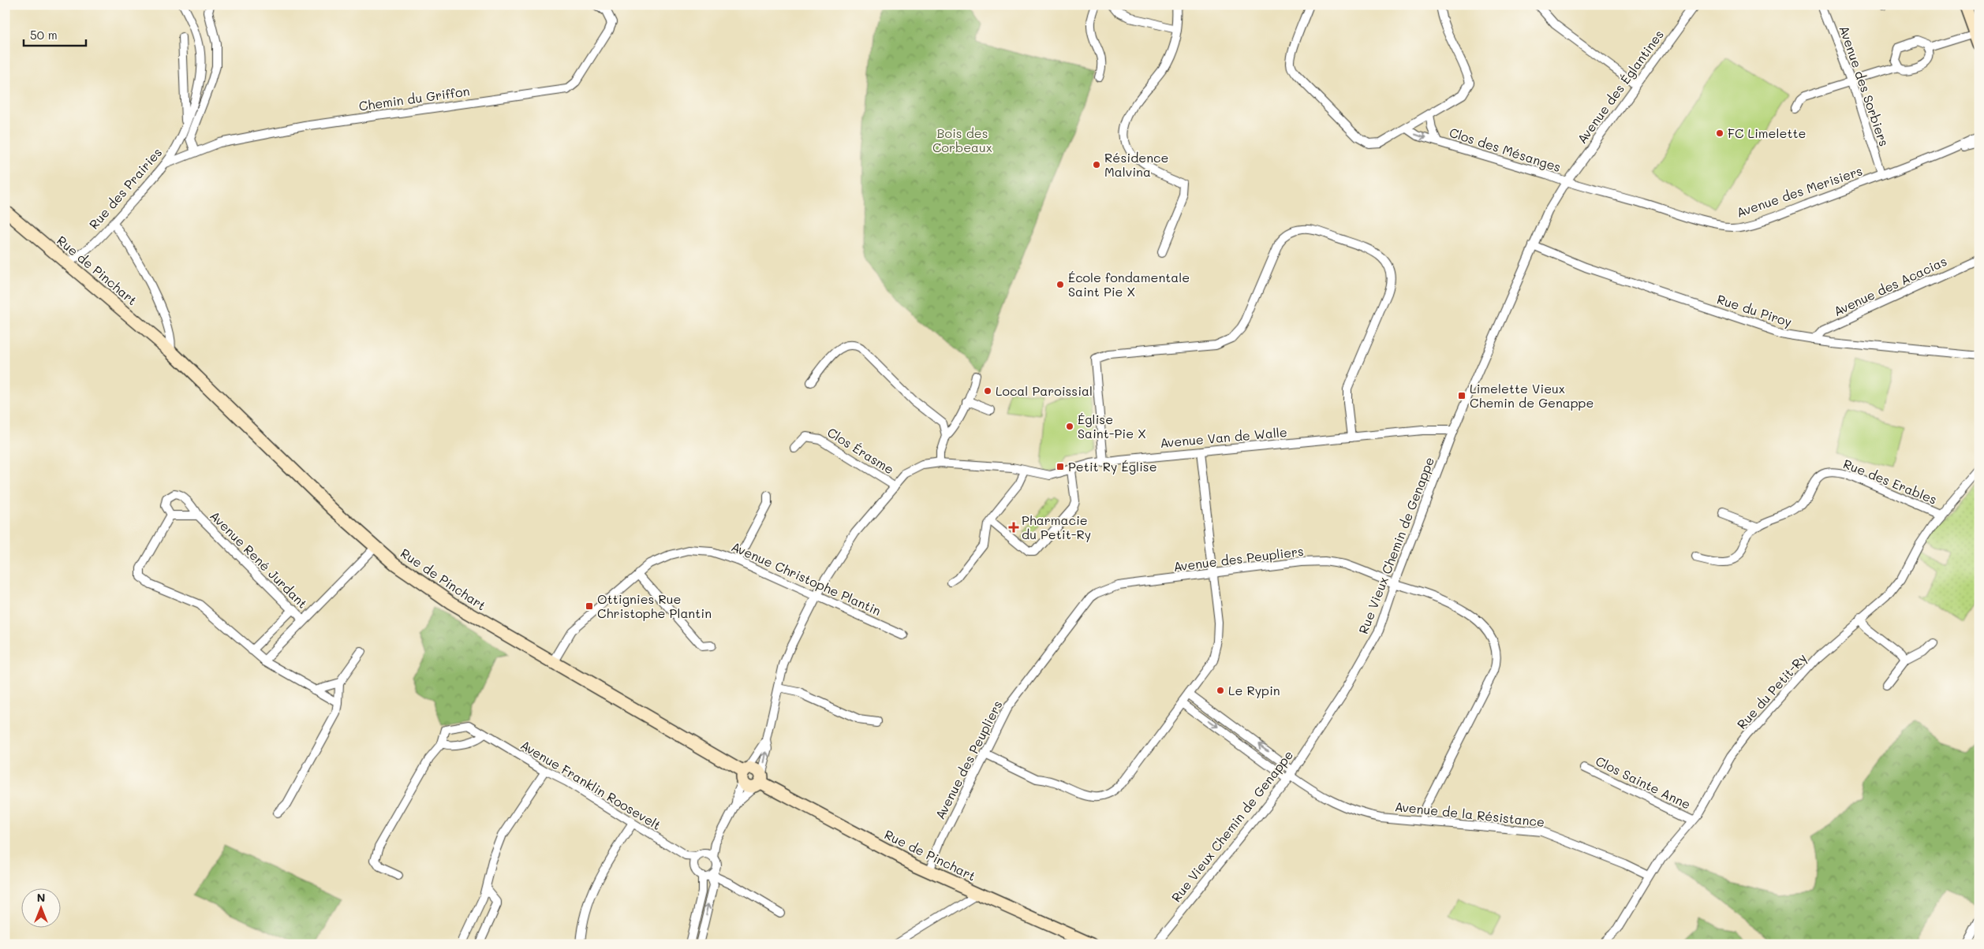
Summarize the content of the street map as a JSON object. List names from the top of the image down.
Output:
{
  "streets": {
    "main road": ["Rue de Pinchart"],
    "street": [
      "Avenue des Sorbiers",
      "Avenue des Églantines",
      "Chemin du Griffon",
      "Clos des Mésanges",
      "Rue des Prairies",
      "Avenue des Merisiers",
      "Avenue des Acacias",
      "Rue du Piroy",
      "Avenue Van de Walle",
      "Clos Érasme",
      "Rue des Erables",
      "Rue Vieux Chemin de Genappe",
      "Avenue des Peupliers",
      "Avenue René Jurdant",
      "Avenue Christophe Plantin",
      "Rue du Petit-Ry",
      "Clos Sainte Anne",
      "Avenue Franklin Roosevelt",
      "Avenue de la Résistance"
    ]
  },
  "crossings": [
    ["Avenue des Sorbiers", "Avenue des Merisiers"],
    ["Avenue des Églantines", "Clos des Mésanges"],
    ["Avenue des Églantines", "Avenue des Merisiers"],
    ["Avenue des Églantines", "Rue Vieux Chemin de Genappe"],
    ["Chemin du Griffon", "Rue des Prairies"],
    ["Clos des Mésanges", "Avenue des Merisiers"],
    ["Clos des Mésanges", "Rue Vieux Chemin de Genappe"],
    ["Rue des Prairies", "Rue de Pinchart"],
    ["Avenue des Merisiers", "Rue Vieux Chemin de Genappe"],
    ["Rue de Pinchart", "Avenue Van de Walle"],
    ["Rue de Pinchart", "Avenue des Peupliers"],
    ["Rue de Pinchart", "Avenue René Jurdant"],
    ["Rue de Pinchart", "Avenue Christophe Plantin"],
    ["Avenue des Acacias", "Rue du Piroy"],
    ["Rue du Piroy", "Rue Vieux Chemin de Genappe"],
    ["Avenue Van de Walle", "Clos Érasme"],
    ["Avenue Van de Walle", "Rue Vieux Chemin de Genappe"],
    ["Avenue Van de Walle", "Avenue Christophe Plantin"],
    ["Rue des Erables", "Rue du Petit-Ry"],
    ["Rue Vieux Chemin de Genappe", "Avenue des Peupliers"],
    ["Rue Vieux Chemin de Genappe", "Avenue de la Résistance"],
    ["Avenue des Peupliers", "Avenue de la Résistance"],
    ["Rue du Petit-Ry", "Clos Sainte Anne"],
    ["Rue du Petit-Ry", "Avenue de la Résistance"]
  ],
  "parks": ["Bois des Corbeaux"],
  "places": {
    "other": [
      "FC Limelette",
      "Résidence Malvina",
      "École fondamentale Saint Pie X",
      "Local Paroissial",
      "Église Saint-Pie X",
      "Le Rypin"
    ],
    "transit": ["Limelette Vieux Chemin de Genappe", "Petit Ry Église", "Ottignies Rue Christophe Plantin"],
    "health": ["Pharmacie du Petit-Ry"]
  },
  "scale_bar": "50 m",
  "north": "top"
}
